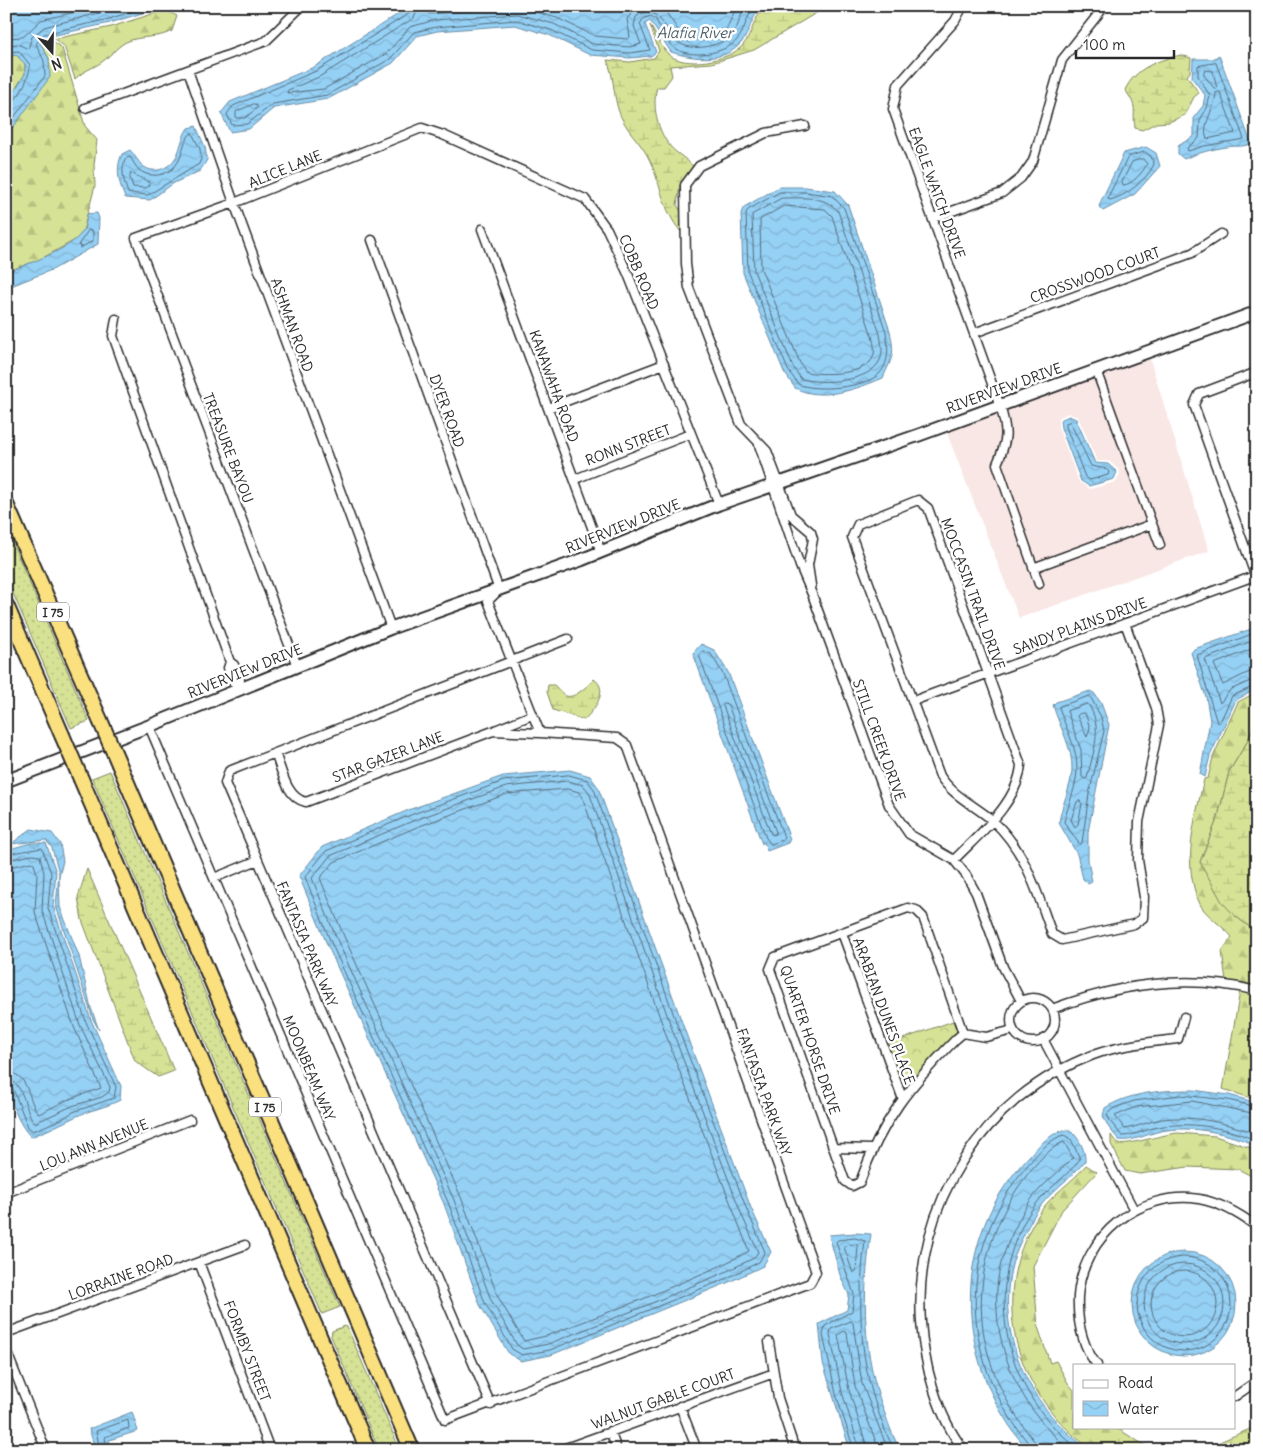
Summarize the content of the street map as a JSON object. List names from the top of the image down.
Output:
{
  "streets": {
    "highway": ["I 75"],
    "street": [
      "ALICE LANE",
      "EAGLE WATCH DRIVE",
      "COBB ROAD",
      "CROSSWOOD COURT",
      "ASHMAN ROAD",
      "KANAWAHA ROAD",
      "RIVERVIEW DRIVE",
      "DYER ROAD",
      "RONN STREET",
      "TREASURE BAYOU",
      "MOCCASIN TRAIL DRIVE",
      "SANDY PLAINS DRIVE",
      "STILL CREEK DRIVE",
      "STAR GAZER LANE",
      "FANTASIA PARK WAY",
      "ARABIAN DUNES PLACE",
      "QUARTER HORSE DRIVE",
      "MOONBEAM WAY",
      "LOU ANN AVENUE",
      "LORRAINE ROAD",
      "FORMBY STREET",
      "WALNUT GABLE COURT"
    ]
  },
  "crossings": [
    ["ALICE LANE", "COBB ROAD"],
    ["ALICE LANE", "ASHMAN ROAD"],
    ["ALICE LANE", "TREASURE BAYOU"],
    ["EAGLE WATCH DRIVE", "CROSSWOOD COURT"],
    ["EAGLE WATCH DRIVE", "RIVERVIEW DRIVE"],
    ["COBB ROAD", "RIVERVIEW DRIVE"],
    ["COBB ROAD", "RONN STREET"],
    ["ASHMAN ROAD", "RIVERVIEW DRIVE"],
    ["KANAWAHA ROAD", "RIVERVIEW DRIVE"],
    ["KANAWAHA ROAD", "RONN STREET"],
    ["RIVERVIEW DRIVE", "DYER ROAD"],
    ["RIVERVIEW DRIVE", "TREASURE BAYOU"],
    ["RIVERVIEW DRIVE", "STILL CREEK DRIVE"],
    ["RIVERVIEW DRIVE", "MOONBEAM WAY"],
    ["MOCCASIN TRAIL DRIVE", "SANDY PLAINS DRIVE"],
    ["MOCCASIN TRAIL DRIVE", "STILL CREEK DRIVE"],
    ["STAR GAZER LANE", "FANTASIA PARK WAY"],
    ["FANTASIA PARK WAY", "MOONBEAM WAY"],
    ["ARABIAN DUNES PLACE", "QUARTER HORSE DRIVE"],
    ["LORRAINE ROAD", "FORMBY STREET"]
  ],
  "water": ["Alafia River"],
  "legend": ["Road", "Water"],
  "scale_bar": "100 m",
  "north": "bottom"
}
